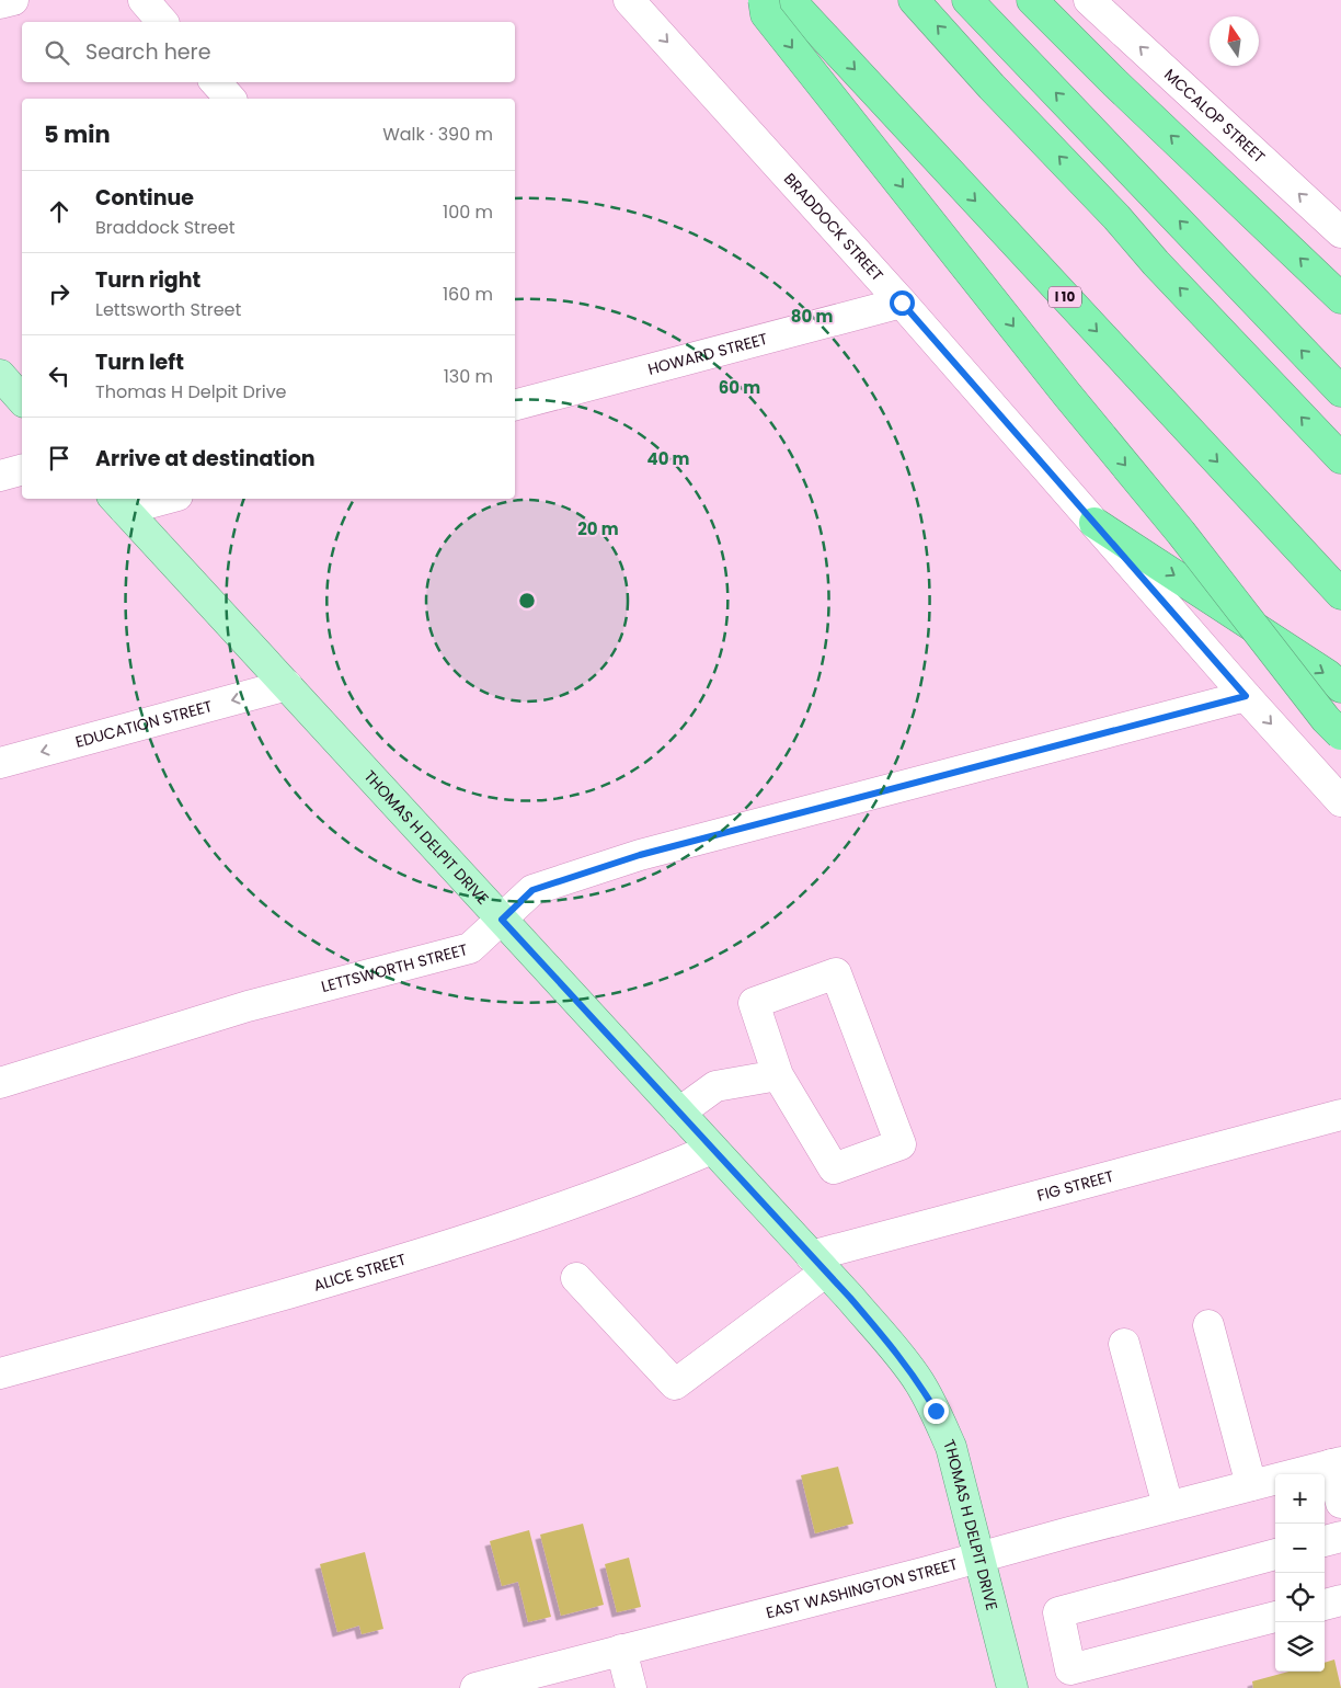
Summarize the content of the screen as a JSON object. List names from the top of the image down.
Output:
{
  "streets": {
    "highway": ["I 10"],
    "main road": ["THOMAS H DELPIT DRIVE"],
    "street": [
      "MCCALOP STREET",
      "BRADDOCK STREET",
      "HOWARD STREET",
      "EDUCATION STREET",
      "LETTSWORTH STREET",
      "FIG STREET",
      "ALICE STREET",
      "EAST WASHINGTON STREET"
    ]
  },
  "crossings": [
    ["BRADDOCK STREET", "HOWARD STREET"],
    ["BRADDOCK STREET", "LETTSWORTH STREET"],
    ["EDUCATION STREET", "THOMAS H DELPIT DRIVE"],
    ["THOMAS H DELPIT DRIVE", "LETTSWORTH STREET"],
    ["THOMAS H DELPIT DRIVE", "FIG STREET"],
    ["THOMAS H DELPIT DRIVE", "ALICE STREET"],
    ["THOMAS H DELPIT DRIVE", "EAST WASHINGTON STREET"]
  ],
  "one_way": ["MCCALOP STREET", "BRADDOCK STREET", "EDUCATION STREET"],
  "north": "top",
  "page": {
    "search": "Search here",
    "heading": ["5 min", "Walk · 390 m"],
    "list": [
      ["Continue", "Braddock Street", "100 m"],
      ["Turn right", "Lettsworth Street", "160 m"],
      ["Turn left", "Thomas H Delpit Drive", "130 m"],
      "Arrive at destination"
    ],
    "map_buttons": ["+", "−"]
  },
  "rings": [
    "80 m",
    "60 m",
    "40 m",
    "20 m"
  ]
}
